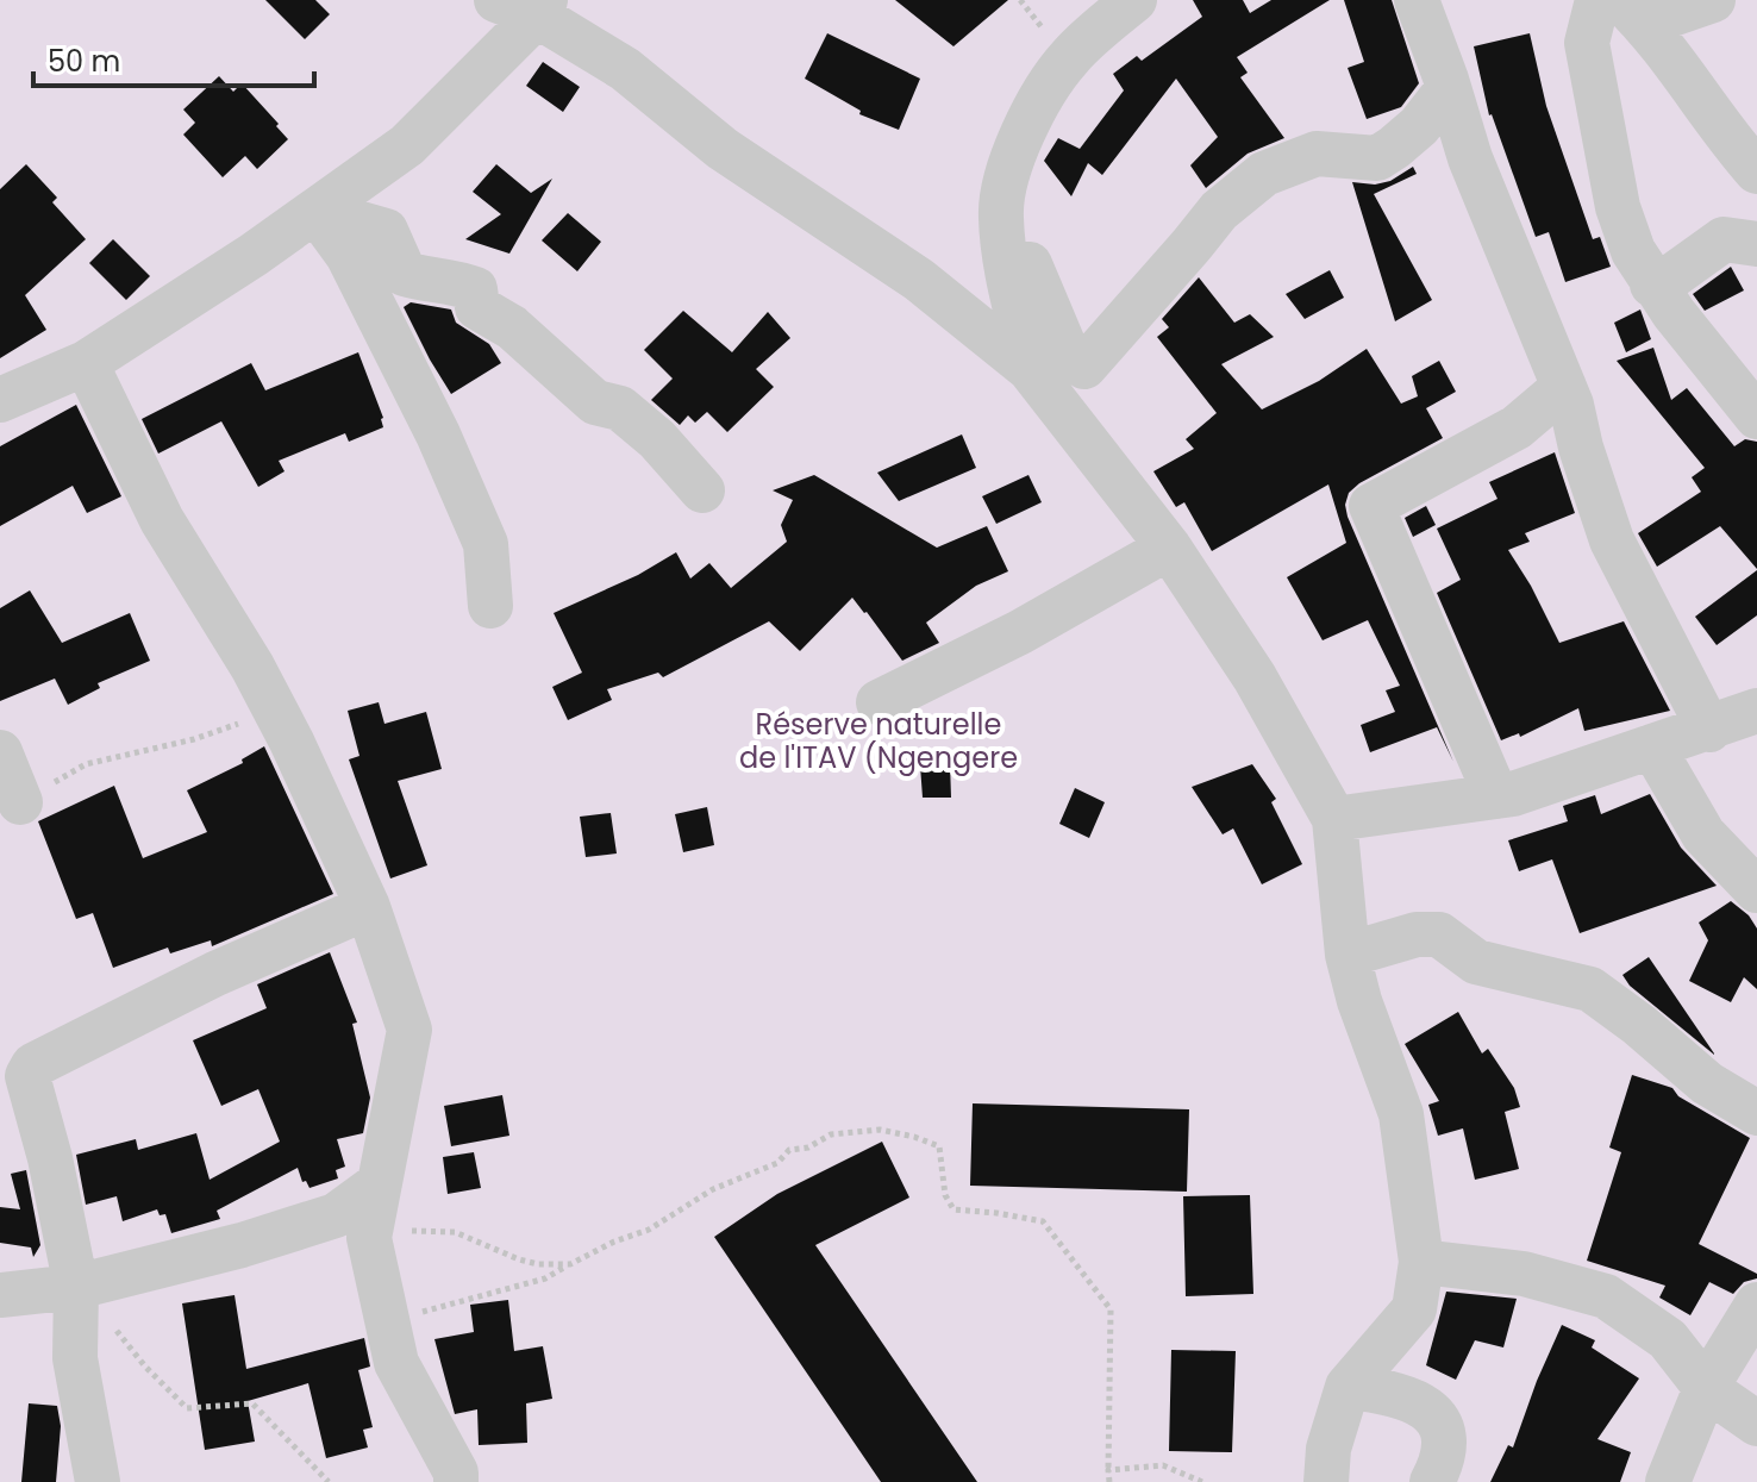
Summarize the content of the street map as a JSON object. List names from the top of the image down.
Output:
{
  "parks": ["Réserve naturelle de l'ITAV (Ngengere"],
  "scale_bar": "50 m"
}
